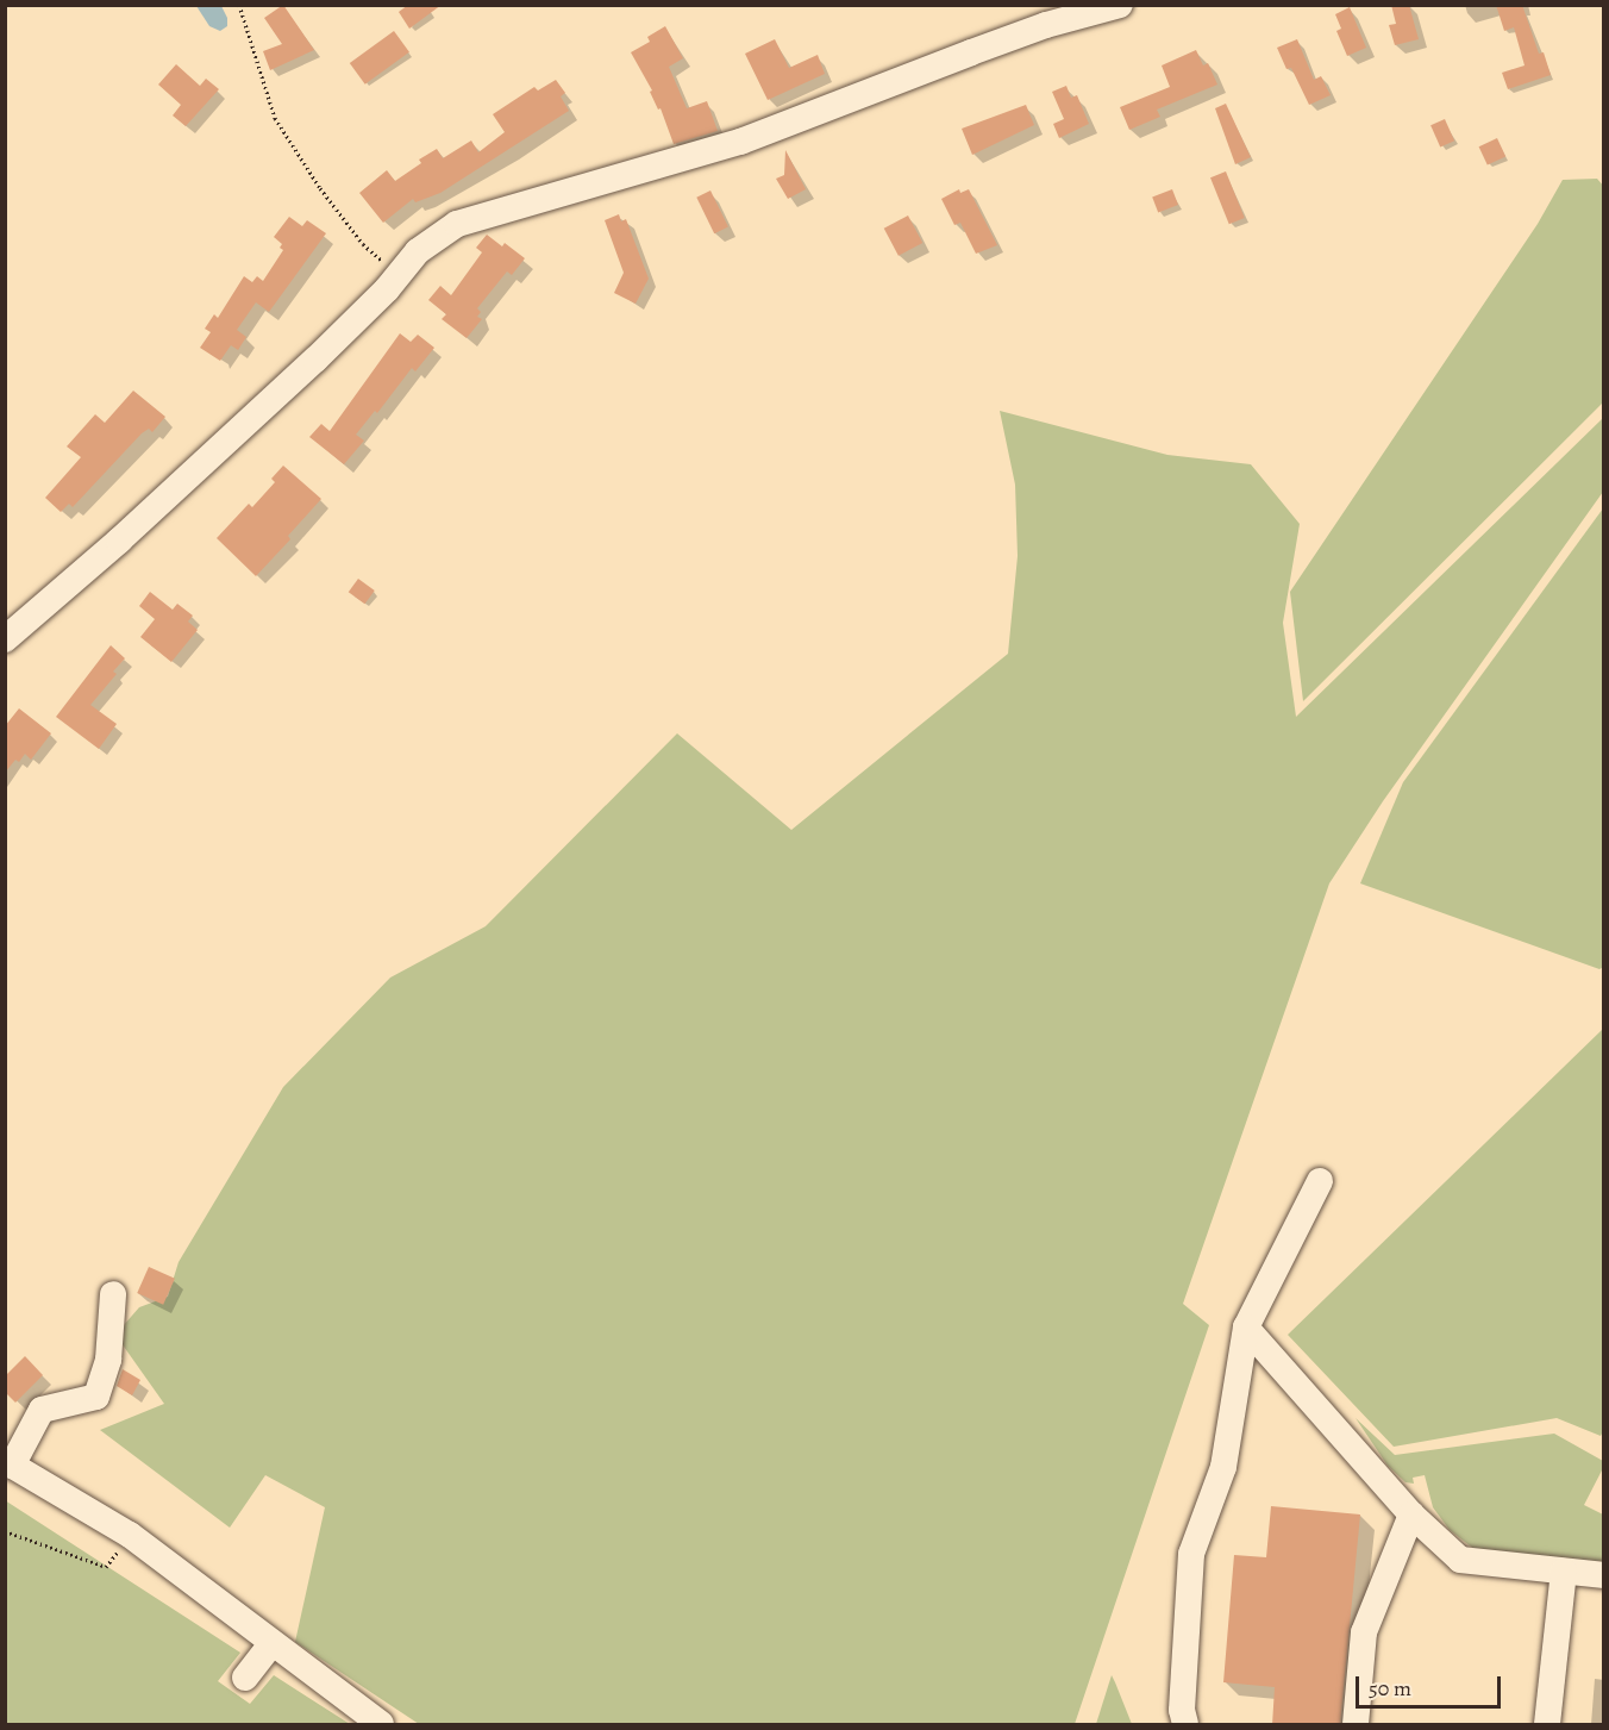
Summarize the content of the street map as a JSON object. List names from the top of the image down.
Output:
{
  "scale_bar": "50 m"
}
